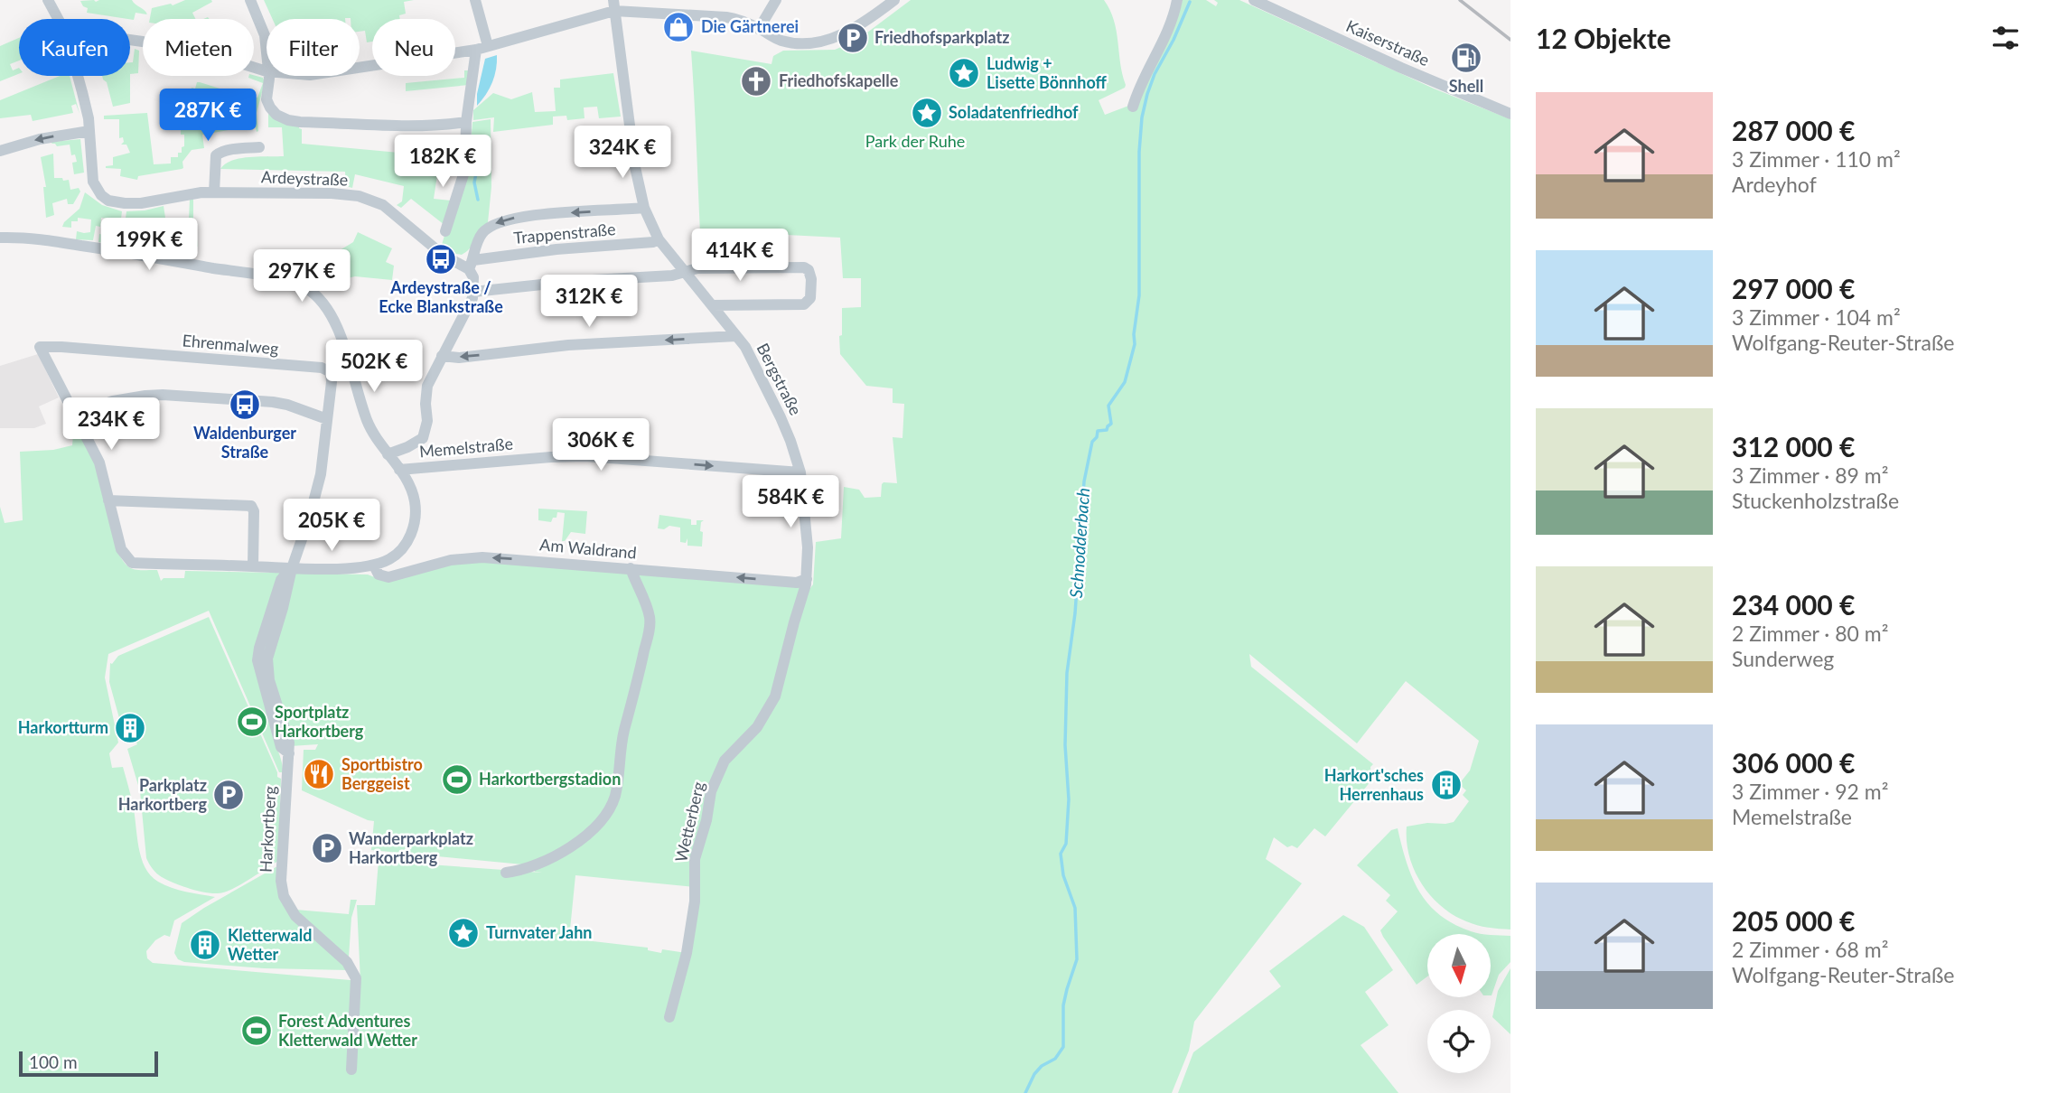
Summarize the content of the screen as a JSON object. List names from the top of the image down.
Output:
{
  "streets": {
    "street": [
      "Kaiserstraße",
      "Ardeystraße",
      "Trappenstraße",
      "Ehrenmalweg",
      "Bergstraße",
      "Memelstraße",
      "Am Waldrand",
      "Wetterberg",
      "Harkortberg"
    ]
  },
  "crossings": [
    ["Ardeystraße", "Trappenstraße"],
    ["Trappenstraße", "Bergstraße"],
    ["Ehrenmalweg", "Harkortberg"],
    ["Bergstraße", "Memelstraße"],
    ["Bergstraße", "Am Waldrand"],
    ["Bergstraße", "Wetterberg"],
    ["Am Waldrand", "Wetterberg"]
  ],
  "one_way": ["Memelstraße", "Am Waldrand"],
  "water": ["Schnodderbach"],
  "parks": ["Park der Ruhe"],
  "places": {
    "shop": ["Die Gärtnerei"],
    "parking": ["Friedhofsparkplatz", "Parkplatz Harkortberg", "Wanderparkplatz Harkortberg"],
    "fuel station": ["Shell"],
    "place": ["Ludwig + Lisette Bönnhoff", "Soladatenfriedhof", "Turnvater Jahn"],
    "church": ["Friedhofskapelle"],
    "bus stop": ["Ardeystraße / Ecke Blankstraße", "Waldenburger Straße"],
    "sports": ["Sportplatz Harkortberg", "Harkortbergstadion", "Forest Adventures Kletterwald Wetter"],
    "building": ["Harkortturm", "Harkort'sches Herrenhaus", "Kletterwald Wetter"],
    "restaurant": ["Sportbistro Berggeist"]
  },
  "scale_bar": "100 m",
  "north": "bottom",
  "page": {
    "heading": "12 Objekte",
    "chip": [
      "Kaufen",
      "Mieten",
      "Filter",
      "Neu"
    ],
    "list": [
      {
        "name": "287 000 €",
        "note": "3 Zimmer · 110 m² · Ardeyhof"
      },
      {
        "name": "297 000 €",
        "note": "3 Zimmer · 104 m² · Wolfgang-Reuter-Straße"
      },
      {
        "name": "312 000 €",
        "note": "3 Zimmer · 89 m² · Stuckenholzstraße"
      },
      {
        "name": "234 000 €",
        "note": "2 Zimmer · 80 m² · Sunderweg"
      },
      {
        "name": "306 000 €",
        "note": "3 Zimmer · 92 m² · Memelstraße"
      },
      {
        "name": "205 000 €",
        "note": "2 Zimmer · 68 m² · Wolfgang-Reuter-Straße"
      }
    ],
    "price": [
      "287K €",
      "324K €",
      "182K €",
      "199K €",
      "414K €",
      "297K €",
      "312K €",
      "502K €",
      "234K €",
      "306K €",
      "584K €",
      "205K €"
    ],
    "scale": "100 m"
  }
}
